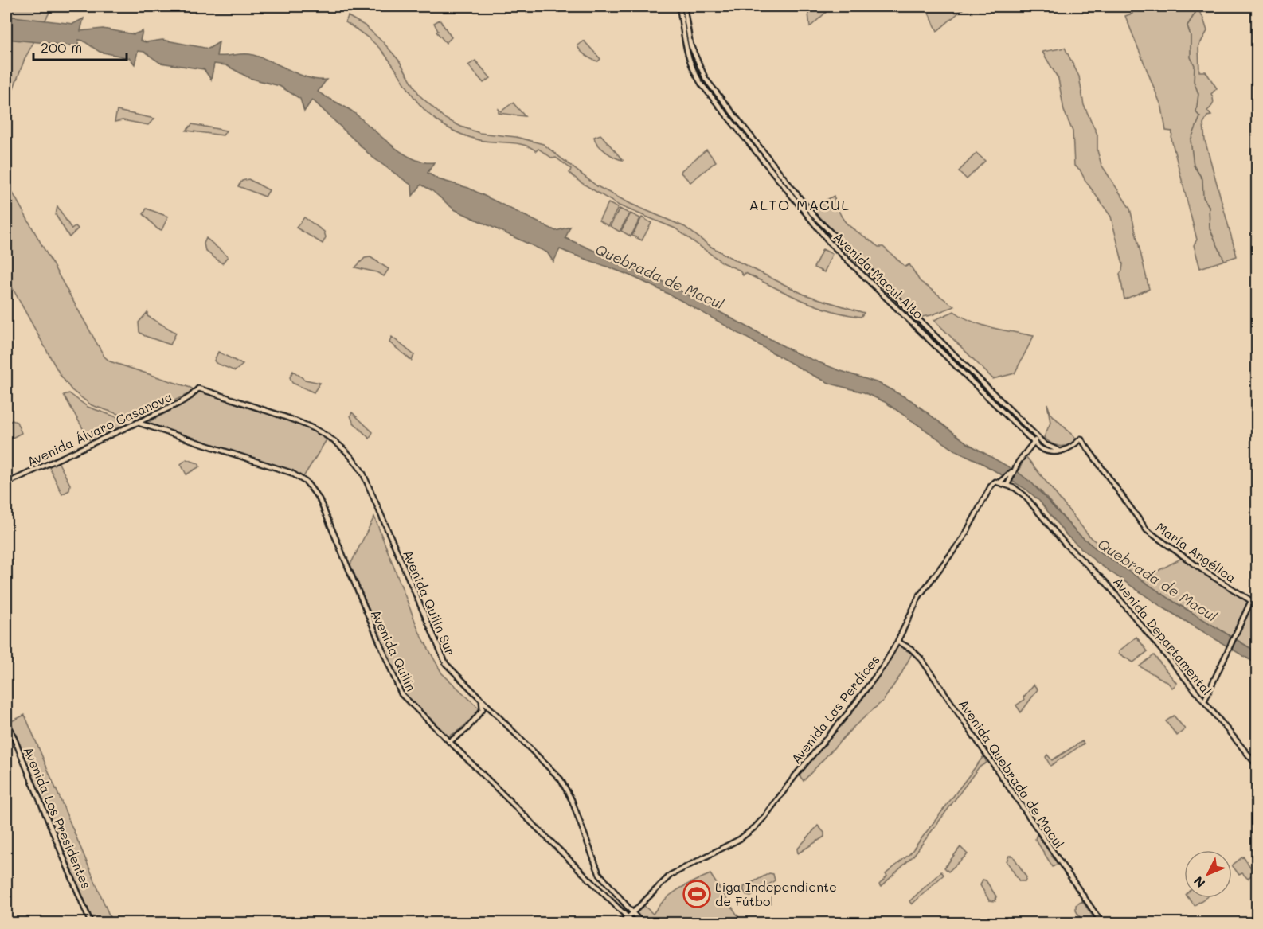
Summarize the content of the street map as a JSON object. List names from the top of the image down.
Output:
{
  "streets": {
    "street": [
      "Avenida Macul Alto",
      "Avenida Álvaro Casanova",
      "María Angélica",
      "Avenida Quilín Sur",
      "Avenida Departamental",
      "Avenida Quilín",
      "Avenida Las Perdices",
      "Avenida Quebrada de Macul",
      "Avenida Los Presidentes"
    ]
  },
  "crossings": [
    ["Avenida Macul Alto", "María Angélica"],
    ["Avenida Álvaro Casanova", "Avenida Quilín Sur"],
    ["Avenida Álvaro Casanova", "Avenida Quilín"],
    ["Avenida Quilín Sur", "Avenida Las Perdices"],
    ["Avenida Departamental", "Avenida Las Perdices"],
    ["Avenida Quilín", "Avenida Las Perdices"],
    ["Avenida Las Perdices", "Avenida Quebrada de Macul"]
  ],
  "districts": ["ALTO MACUL"],
  "water": ["Quebrada de Macul"],
  "places": {
    "sports": ["Liga Independiente de Fútbol"]
  },
  "scale_bar": "200 m",
  "north": "bottom left"
}
